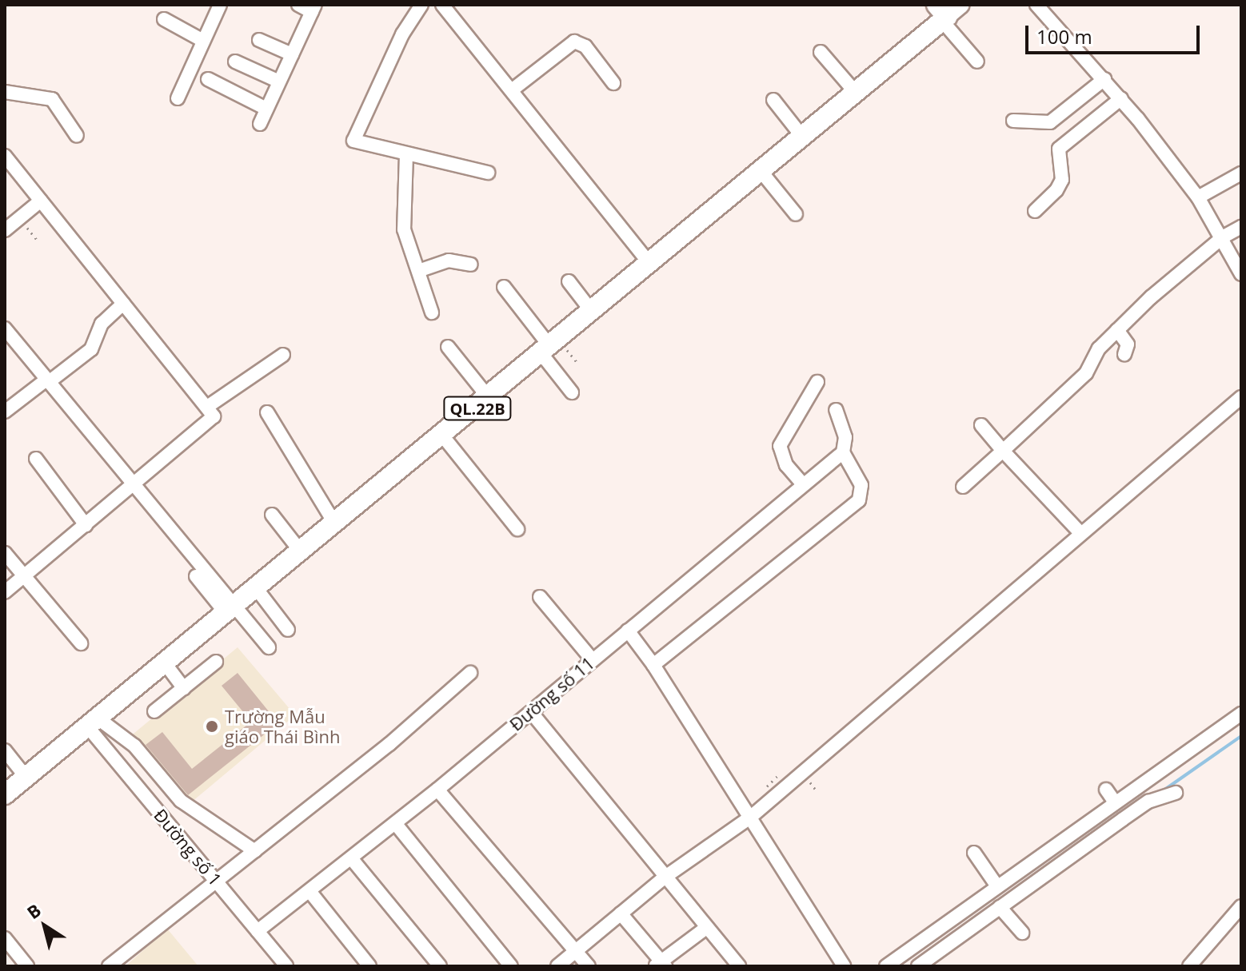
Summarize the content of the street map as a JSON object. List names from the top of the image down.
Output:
{
  "streets": {
    "highway": ["QL.22B"],
    "street": ["Đường số 11", "Đường số 1"]
  },
  "crossings": [
    ["QL.22B", "Đường số 1"],
    ["Đường số 11", "Đường số 1"]
  ],
  "places": ["Trường Mẫu giáo Thái Bình"],
  "scale_bar": "100 m",
  "north": "top left"
}
